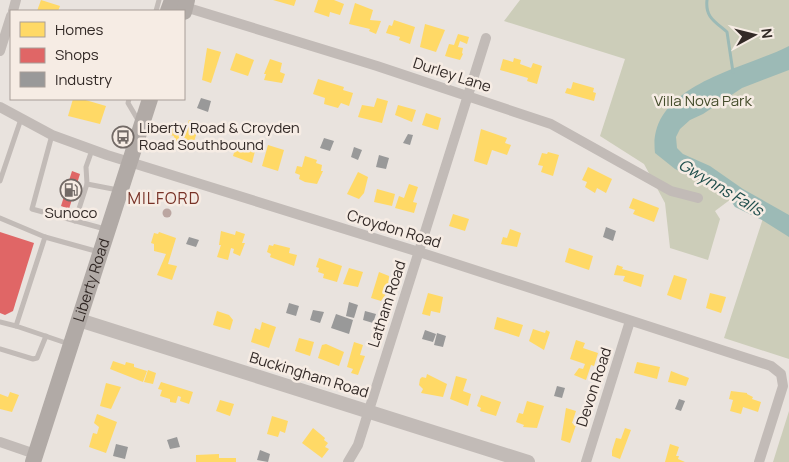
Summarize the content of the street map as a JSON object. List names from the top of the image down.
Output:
{
  "streets": {
    "main road": ["Liberty Road"],
    "street": [
      "Durley Lane",
      "Croydon Road",
      "Latham Road",
      "Buckingham Road",
      "Devon Road"
    ]
  },
  "crossings": [
    ["Durley Lane", "Latham Road"],
    ["Croydon Road", "Liberty Road"],
    ["Croydon Road", "Latham Road"],
    ["Croydon Road", "Devon Road"],
    ["Liberty Road", "Buckingham Road"],
    ["Latham Road", "Buckingham Road"]
  ],
  "districts": ["MILFORD"],
  "water": ["Gwynns Falls"],
  "parks": ["Villa Nova Park"],
  "places": {
    "bus stop": ["Liberty Road & Croyden Road Southbound"],
    "fuel station": ["Sunoco"]
  },
  "legend": ["Homes", "Shops", "Industry"],
  "north": "right"
}
